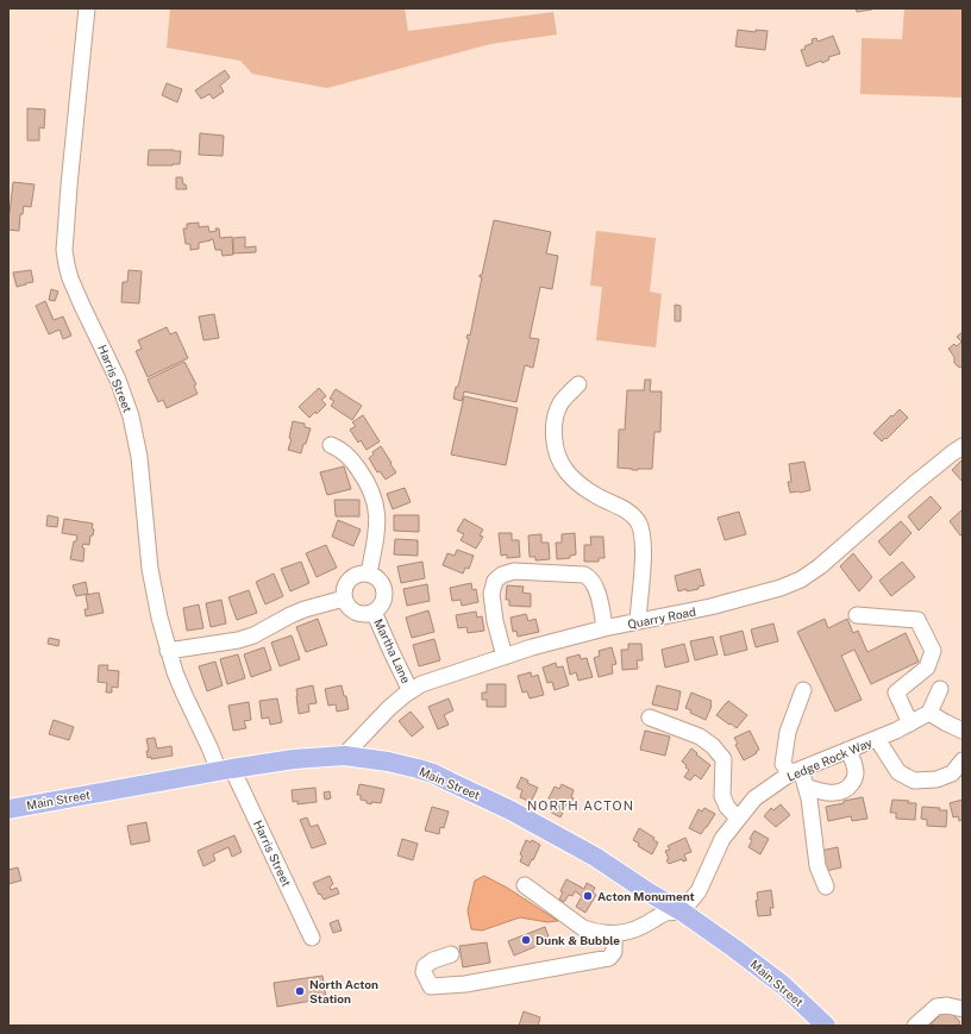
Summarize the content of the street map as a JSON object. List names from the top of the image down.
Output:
{
  "streets": {
    "main road": ["Main Street"],
    "street": [
      "Harris Street",
      "Quarry Road",
      "Martha Lane",
      "Ledge Rock Way"
    ]
  },
  "crossings": [
    ["Harris Street", "Main Street"],
    ["Quarry Road", "Martha Lane"],
    ["Quarry Road", "Main Street"],
    ["Ledge Rock Way", "Main Street"]
  ],
  "districts": ["NORTH ACTON"],
  "places": ["Acton Monument", "Dunk & Bubble", "North Acton Station"]
}
